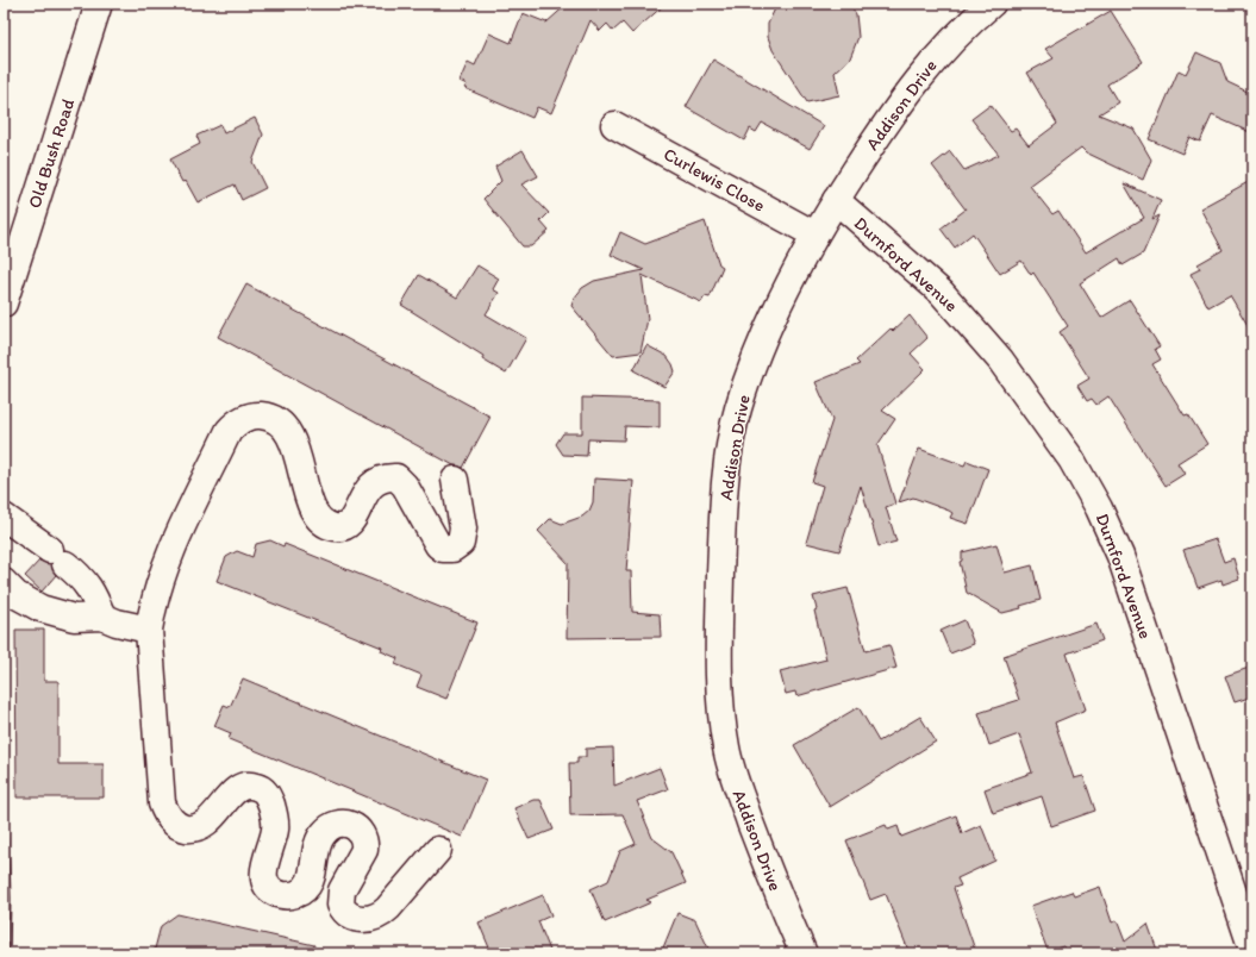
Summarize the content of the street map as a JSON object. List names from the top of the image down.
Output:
{
  "streets": {
    "street": [
      "Addison Drive",
      "Old Bush Road",
      "Curlewis Close",
      "Durnford Avenue"
    ]
  },
  "crossings": [
    ["Addison Drive", "Curlewis Close"],
    ["Addison Drive", "Durnford Avenue"]
  ]
}
